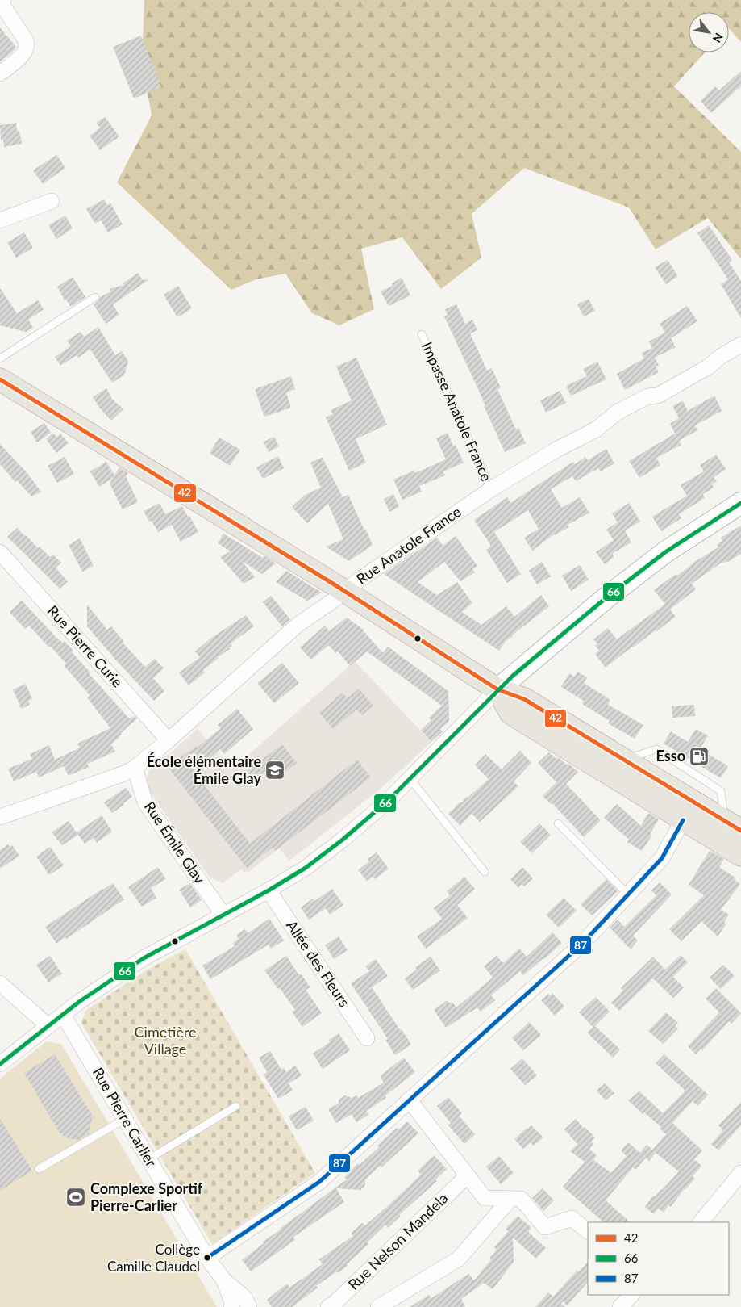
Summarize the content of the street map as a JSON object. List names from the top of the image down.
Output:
{
  "streets": {
    "street": [
      "Rue Anatole France",
      "Rue Pierre Curie",
      "Rue Émile Glay",
      "Allée des Fleurs",
      "Rue Pierre Carlier",
      "Rue Nelson Mandela"
    ],
    "lane": ["Impasse Anatole France"]
  },
  "crossings": [
    ["Impasse Anatole France", "Rue Anatole France"],
    ["Rue Anatole France", "Rue Pierre Curie"],
    ["Rue Anatole France", "Rue Émile Glay"]
  ],
  "parks": ["Cimetière Village"],
  "places": {
    "fuel station": ["Esso"],
    "school or university": ["École élémentaire Émile Glay"],
    "sports": ["Complexe Sportif Pierre-Carlier"],
    "other": ["Collège Camille Claudel"]
  },
  "lines": ["transit line 42", "transit line 66", "transit line 87"],
  "legend": ["42", "66", "87"],
  "north": "bottom right"
}
